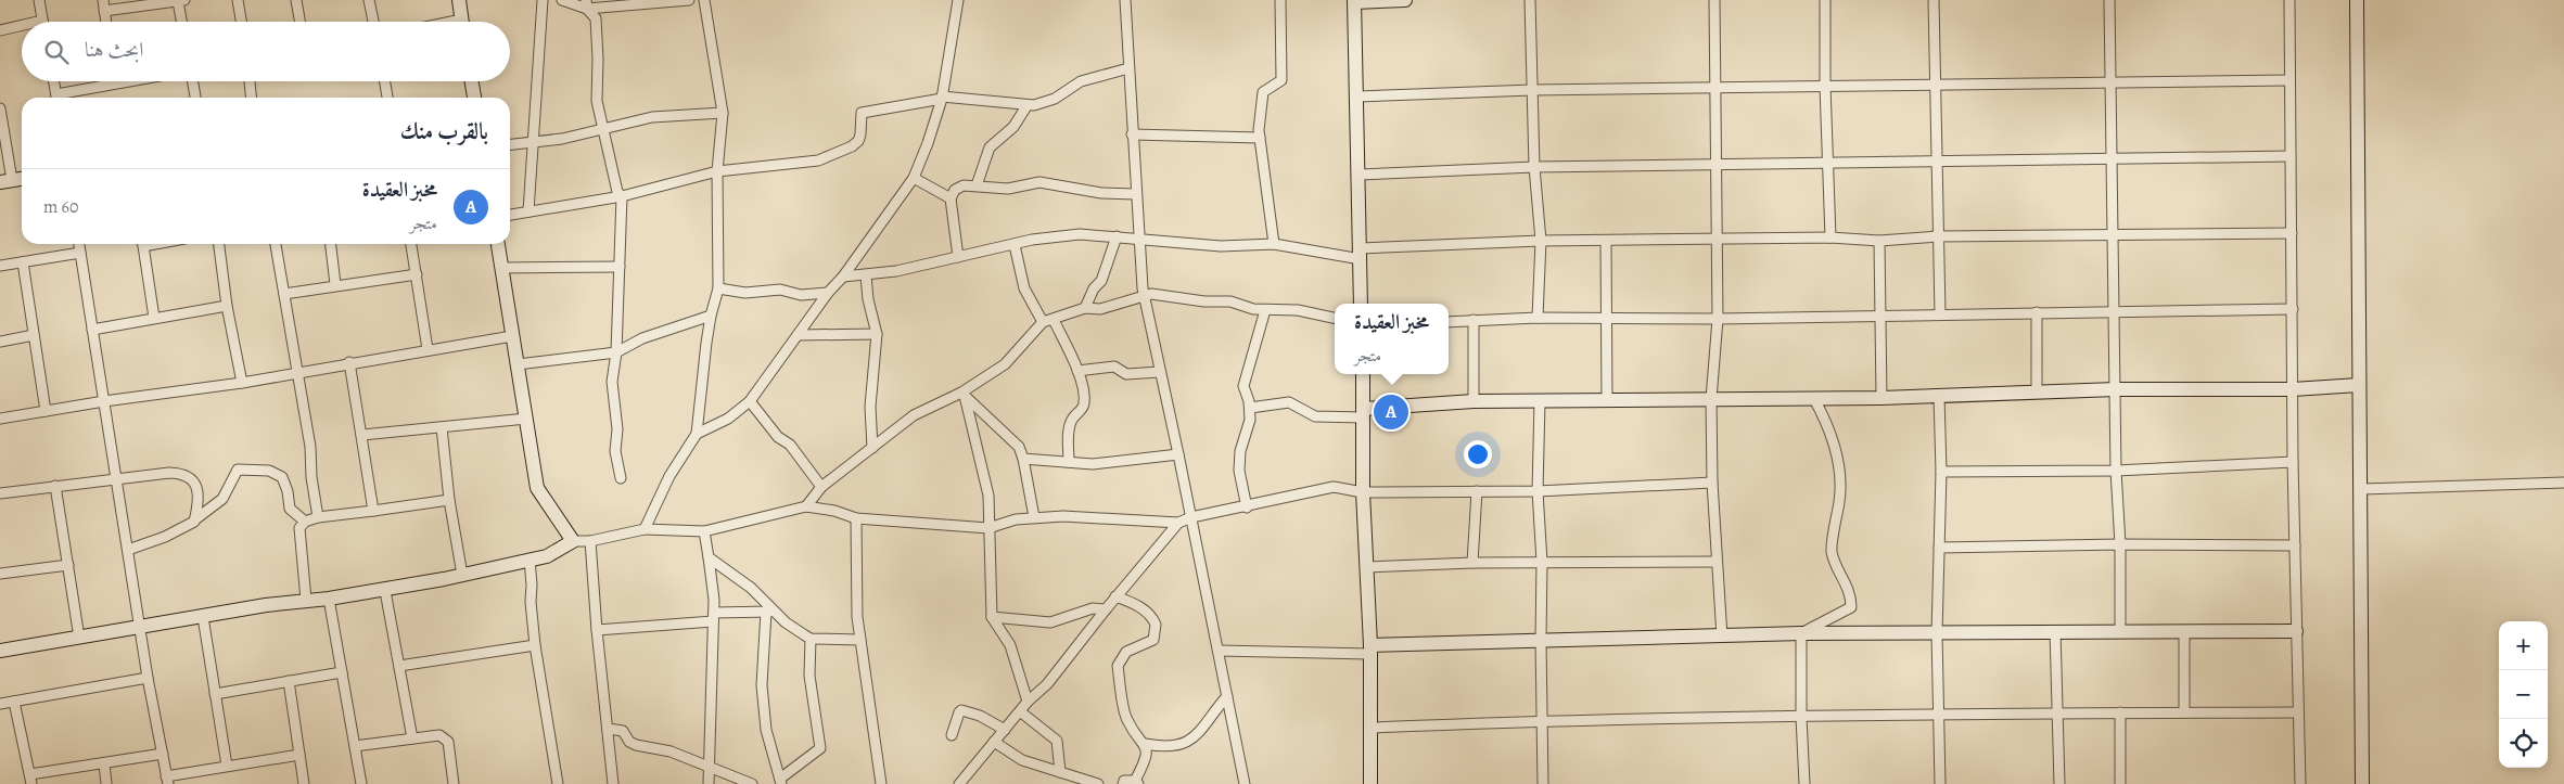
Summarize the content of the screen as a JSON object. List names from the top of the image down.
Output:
{
  "page": {
    "search": "ابحث هنا",
    "heading": "بالقرب منك",
    "list": [
      {
        "mark": "A",
        "name": "مخبز العقيدة",
        "note": "متجر",
        "value": "60 m"
      }
    ],
    "popup": ["مخبز العقيدة", "متجر"],
    "pins": "A",
    "map_buttons": ["+", "−"]
  }
}
